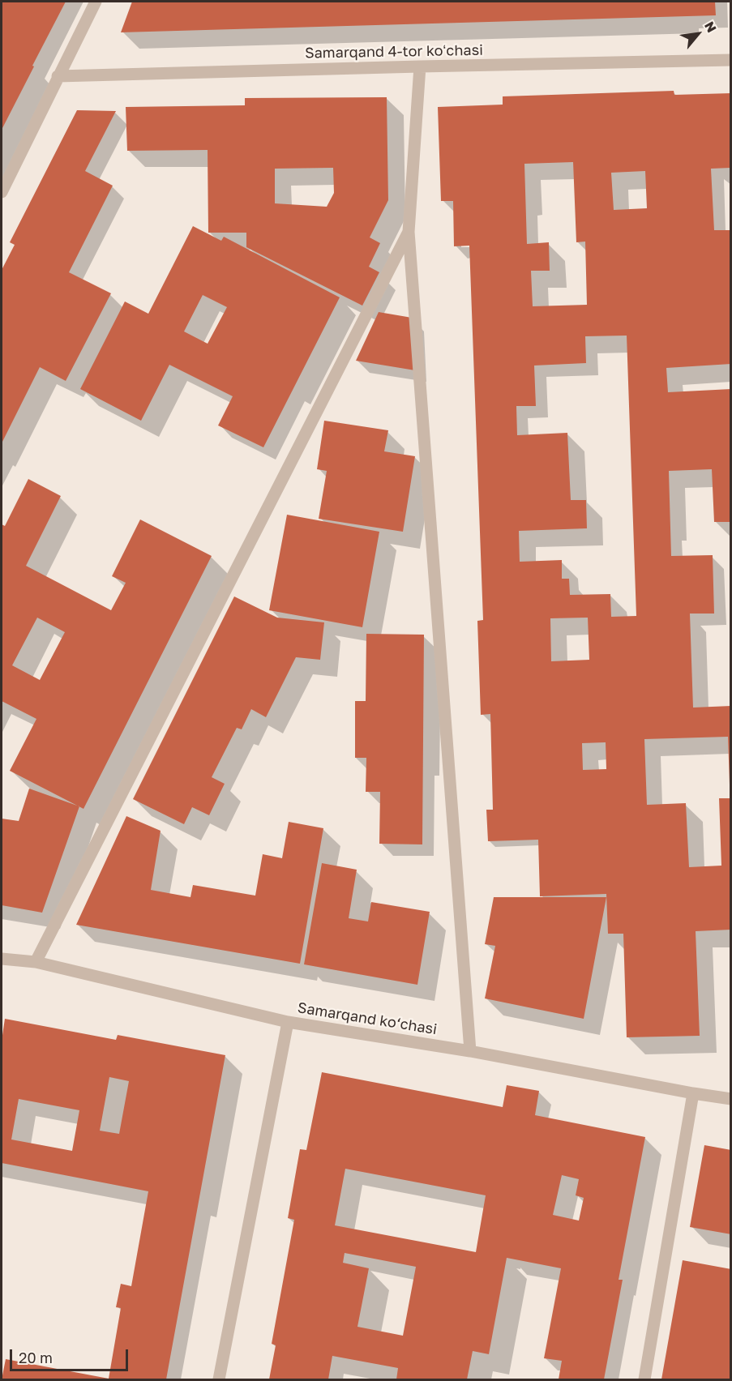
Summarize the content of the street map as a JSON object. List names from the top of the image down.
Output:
{
  "streets": {
    "street": ["Samarqand 4-tor koʻchasi", "Samarqand ko‘chasi"]
  },
  "scale_bar": "20 m",
  "north": "top right"
}
